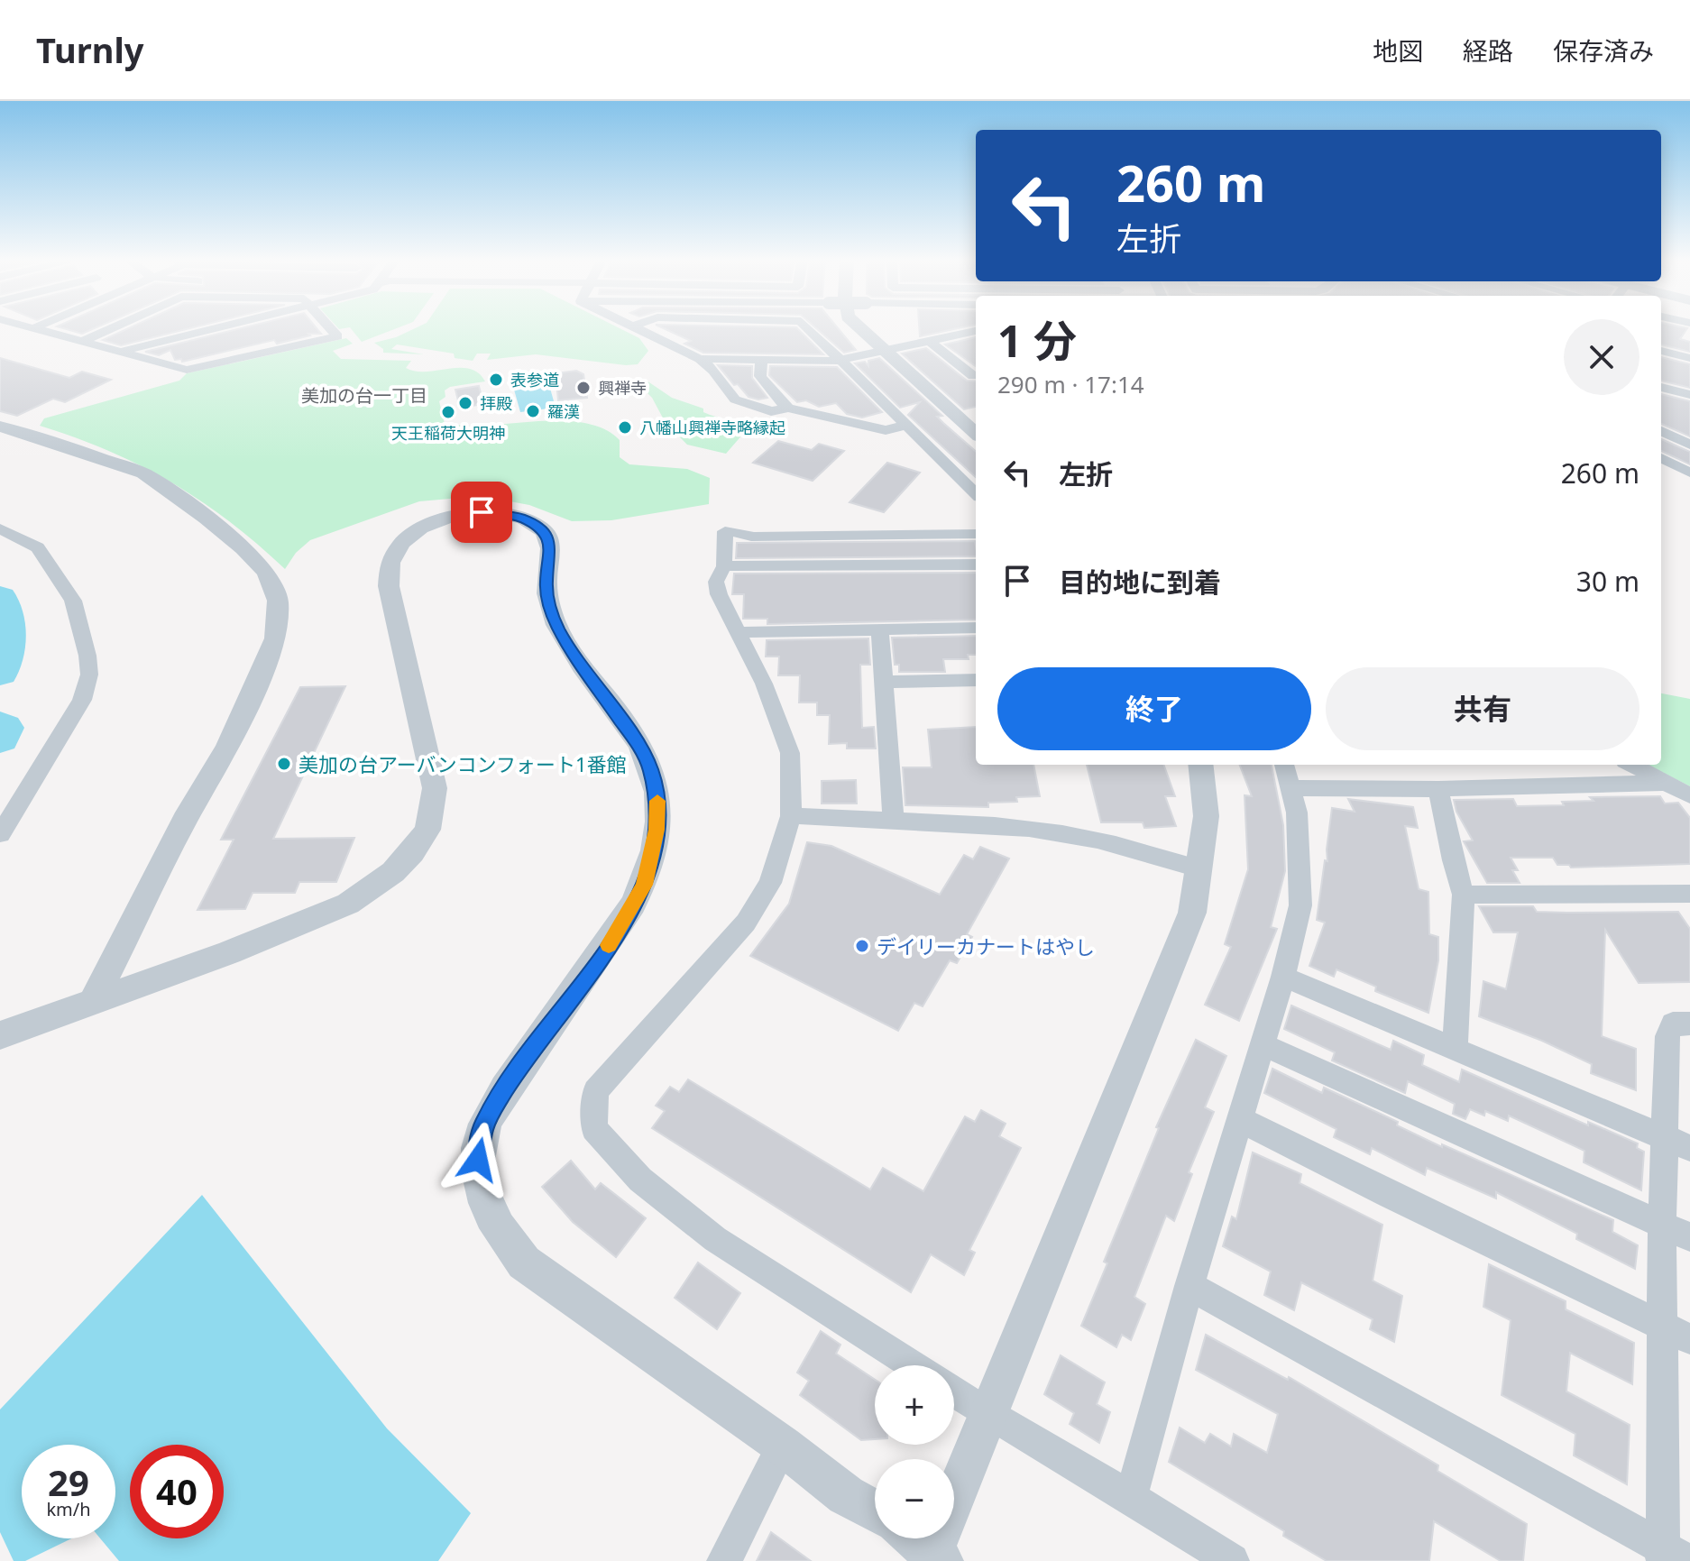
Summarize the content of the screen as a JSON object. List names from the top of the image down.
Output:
{
  "districts": ["美加の台一丁目"],
  "places": [
    "表参道",
    "興禅寺",
    "拝殿",
    "羅漢",
    "天王稲荷大明神",
    "八幡山興禅寺略縁起",
    "美加の台アーバンコンフォート1番館",
    "デイリーカナートはやし"
  ],
  "page": {
    "header": "Turnly",
    "nav": ["地図", "経路", "保存済み"],
    "turn": ["260 m", "左折"],
    "heading": ["1 分", "290 m · 17:14"],
    "list": [
      {
        "name": "左折",
        "value": "260 m"
      },
      {
        "name": "目的地に到着",
        "value": "30 m"
      }
    ],
    "buttons": ["終了", "共有"],
    "map_buttons": ["+", "−"],
    "speed": "29 km/h",
    "limit": "40"
  }
}
